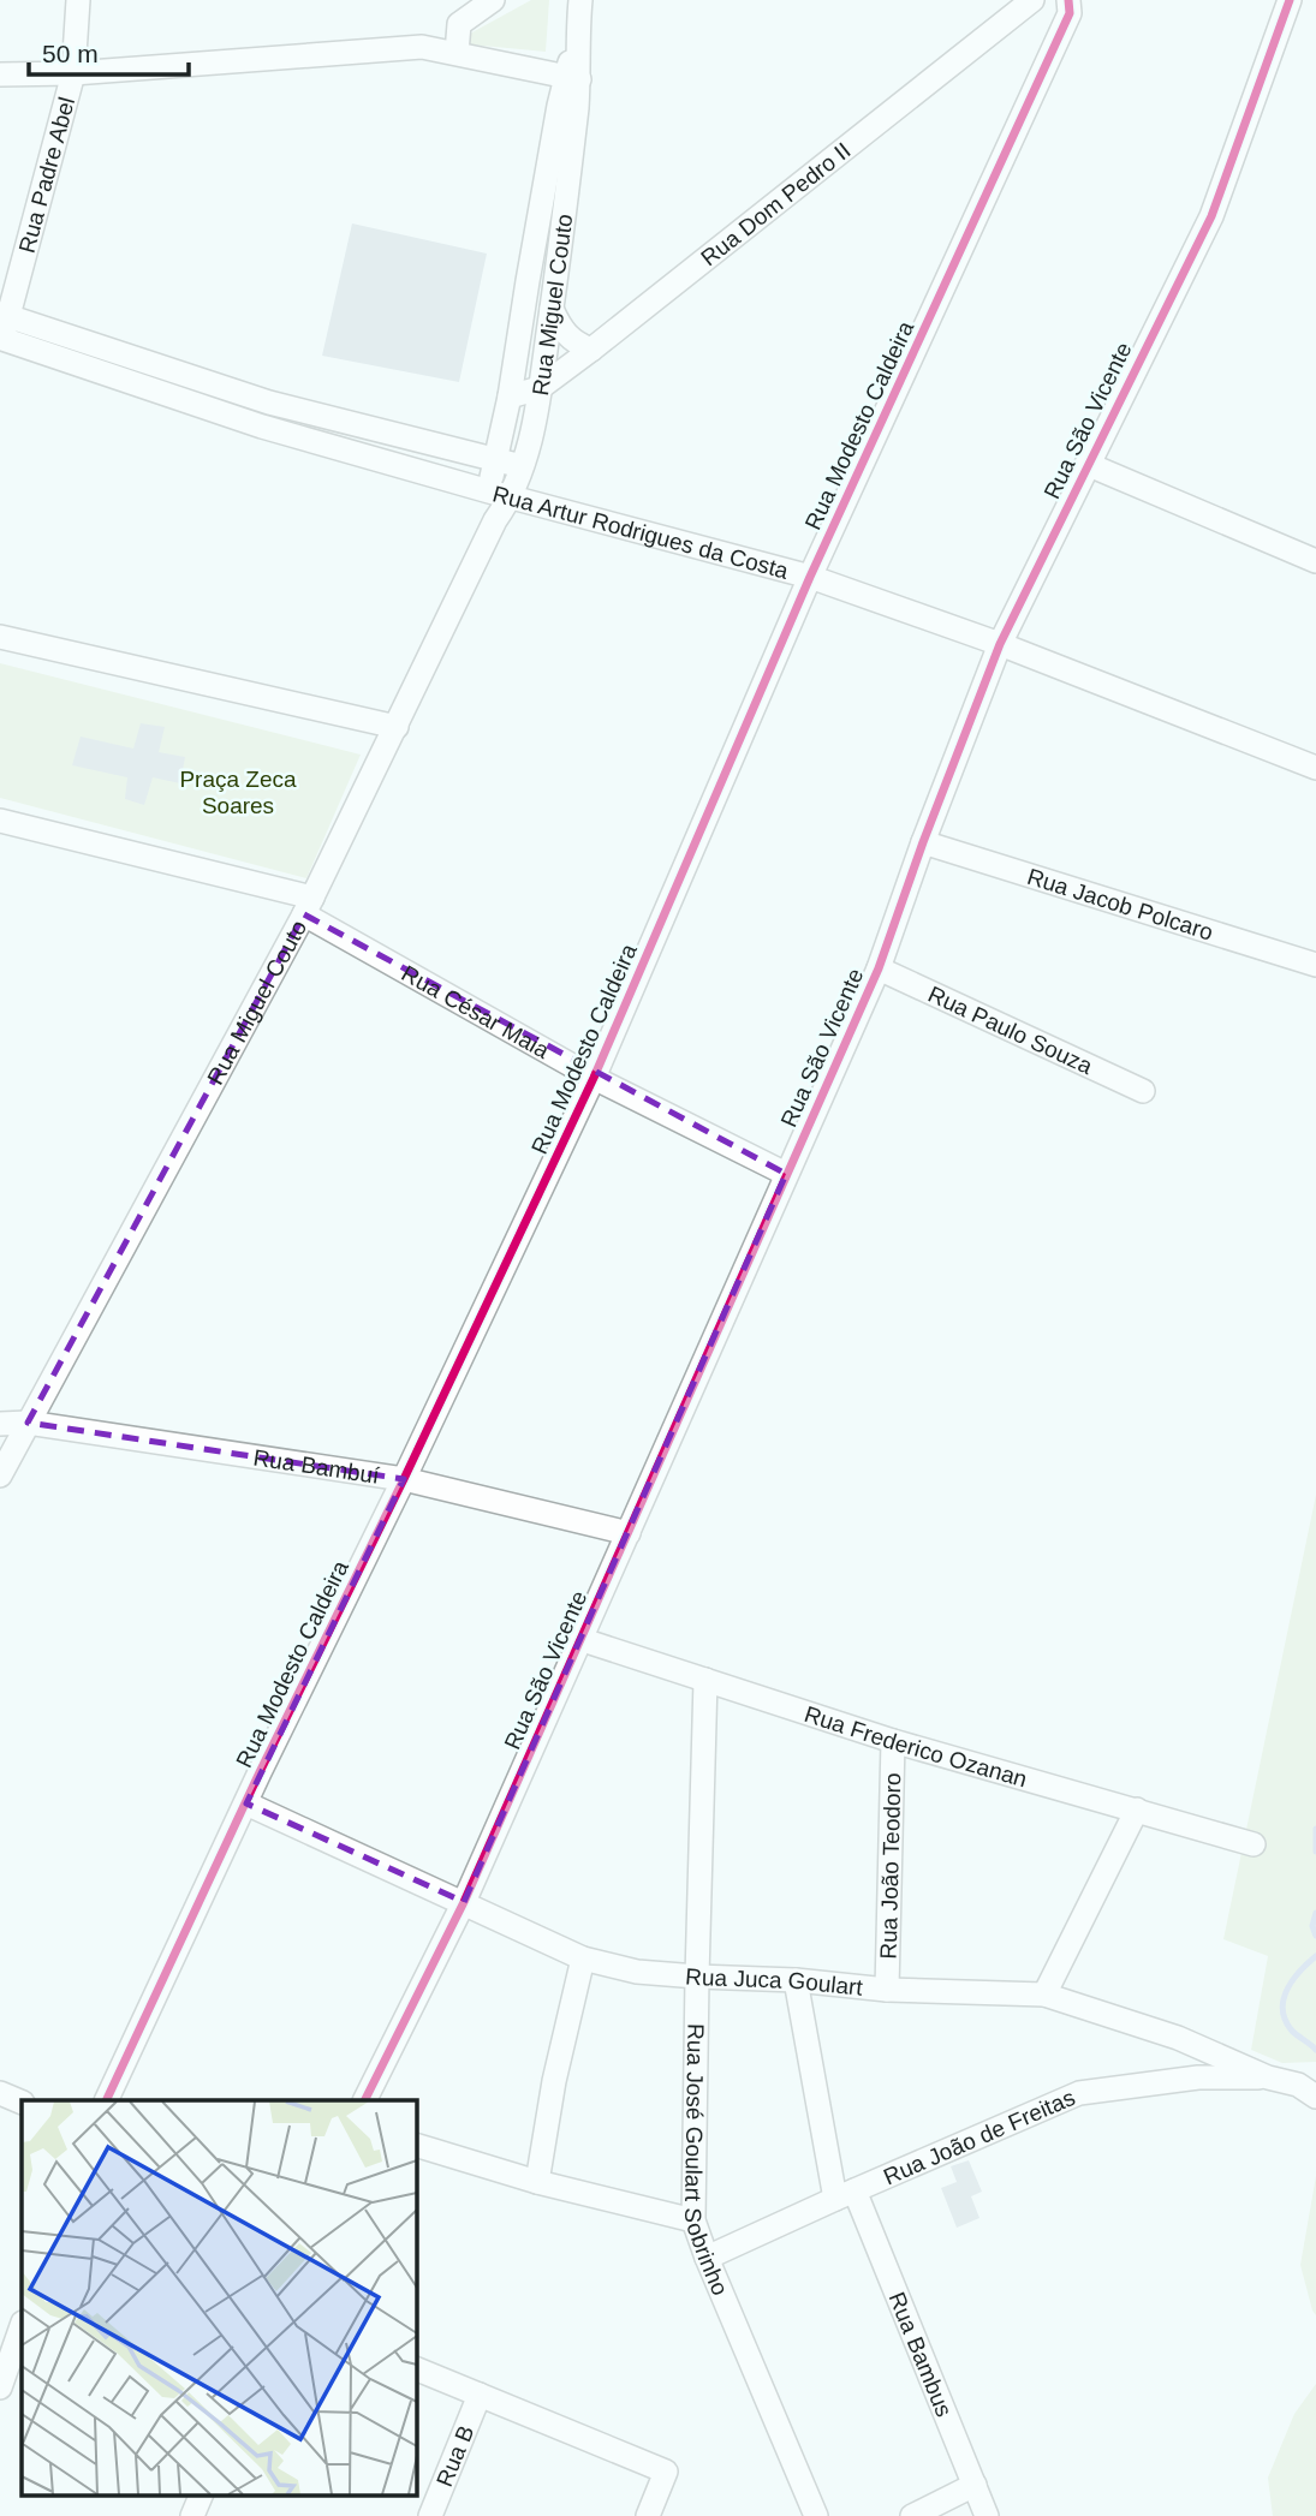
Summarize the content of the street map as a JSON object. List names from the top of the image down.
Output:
{
  "streets": {
    "street": [
      "Rua Padre Abel",
      "Rua Dom Pedro II",
      "Rua Miguel Couto",
      "Rua São Vicente",
      "Rua Modesto Caldeira",
      "Rua Artur Rodrigues da Costa",
      "Rua Jacob Polcaro",
      "Rua César Maia",
      "Rua Paulo Souza",
      "Rua Bambuí",
      "Rua Frederico Ozanan",
      "Rua João Teodoro",
      "Rua Juca Goulart",
      "Rua João de Freitas",
      "Rua José Goulart Sobrinho",
      "Rua Bambus",
      "Rua B"
    ]
  },
  "crossings": [
    ["Rua Padre Abel", "Rua Artur Rodrigues da Costa"],
    ["Rua Dom Pedro II", "Rua Miguel Couto"],
    ["Rua Miguel Couto", "Rua Artur Rodrigues da Costa"],
    ["Rua Miguel Couto", "Rua César Maia"],
    ["Rua Miguel Couto", "Rua Bambuí"],
    ["Rua São Vicente", "Rua Artur Rodrigues da Costa"],
    ["Rua São Vicente", "Rua Jacob Polcaro"],
    ["Rua São Vicente", "Rua César Maia"],
    ["Rua São Vicente", "Rua Paulo Souza"],
    ["Rua São Vicente", "Rua Bambuí"],
    ["Rua São Vicente", "Rua Frederico Ozanan"],
    ["Rua São Vicente", "Rua Juca Goulart"],
    ["Rua Modesto Caldeira", "Rua Artur Rodrigues da Costa"],
    ["Rua Modesto Caldeira", "Rua César Maia"],
    ["Rua Modesto Caldeira", "Rua Bambuí"],
    ["Rua Modesto Caldeira", "Rua Juca Goulart"],
    ["Rua Frederico Ozanan", "Rua João Teodoro"],
    ["Rua Frederico Ozanan", "Rua José Goulart Sobrinho"],
    ["Rua João Teodoro", "Rua Juca Goulart"],
    ["Rua Juca Goulart", "Rua João de Freitas"],
    ["Rua Juca Goulart", "Rua José Goulart Sobrinho"],
    ["Rua Juca Goulart", "Rua Bambus"],
    ["Rua João de Freitas", "Rua José Goulart Sobrinho"],
    ["Rua João de Freitas", "Rua Bambus"]
  ],
  "parks": ["Praça Zeca Soares"],
  "scale_bar": "50 m"
}
